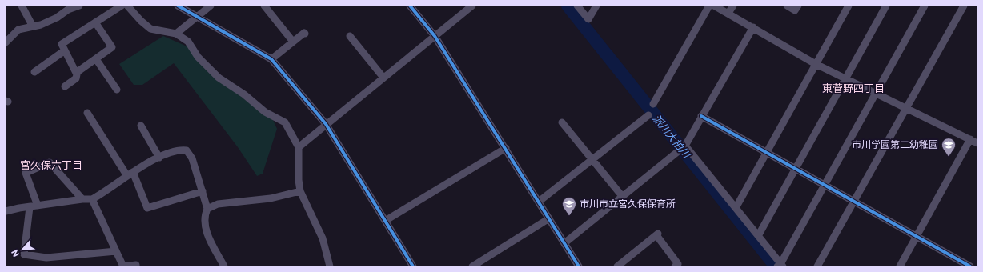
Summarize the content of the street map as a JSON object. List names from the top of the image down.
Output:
{
  "districts": ["東菅野四丁目", "宮久保六丁目"],
  "water": ["派川大柏川"],
  "places": {
    "school or university": ["市川学園第二幼稚園", "市川市立宮久保保育所"]
  },
  "north": "bottom left"
}
